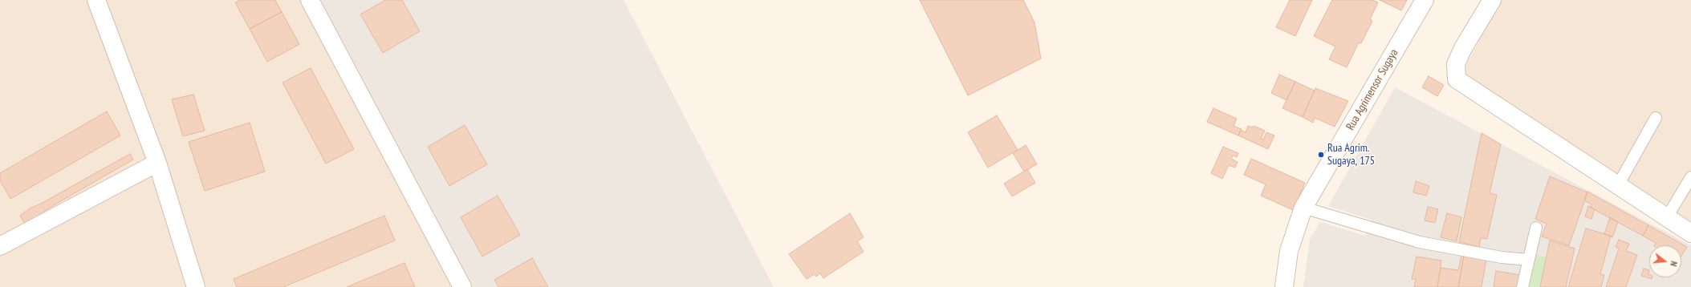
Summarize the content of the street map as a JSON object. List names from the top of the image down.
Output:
{
  "streets": {
    "street": ["Rua Agrimensor Sugaya"]
  },
  "places": ["Rua Agrim. Sugaya, 175"],
  "north": "right"
}
